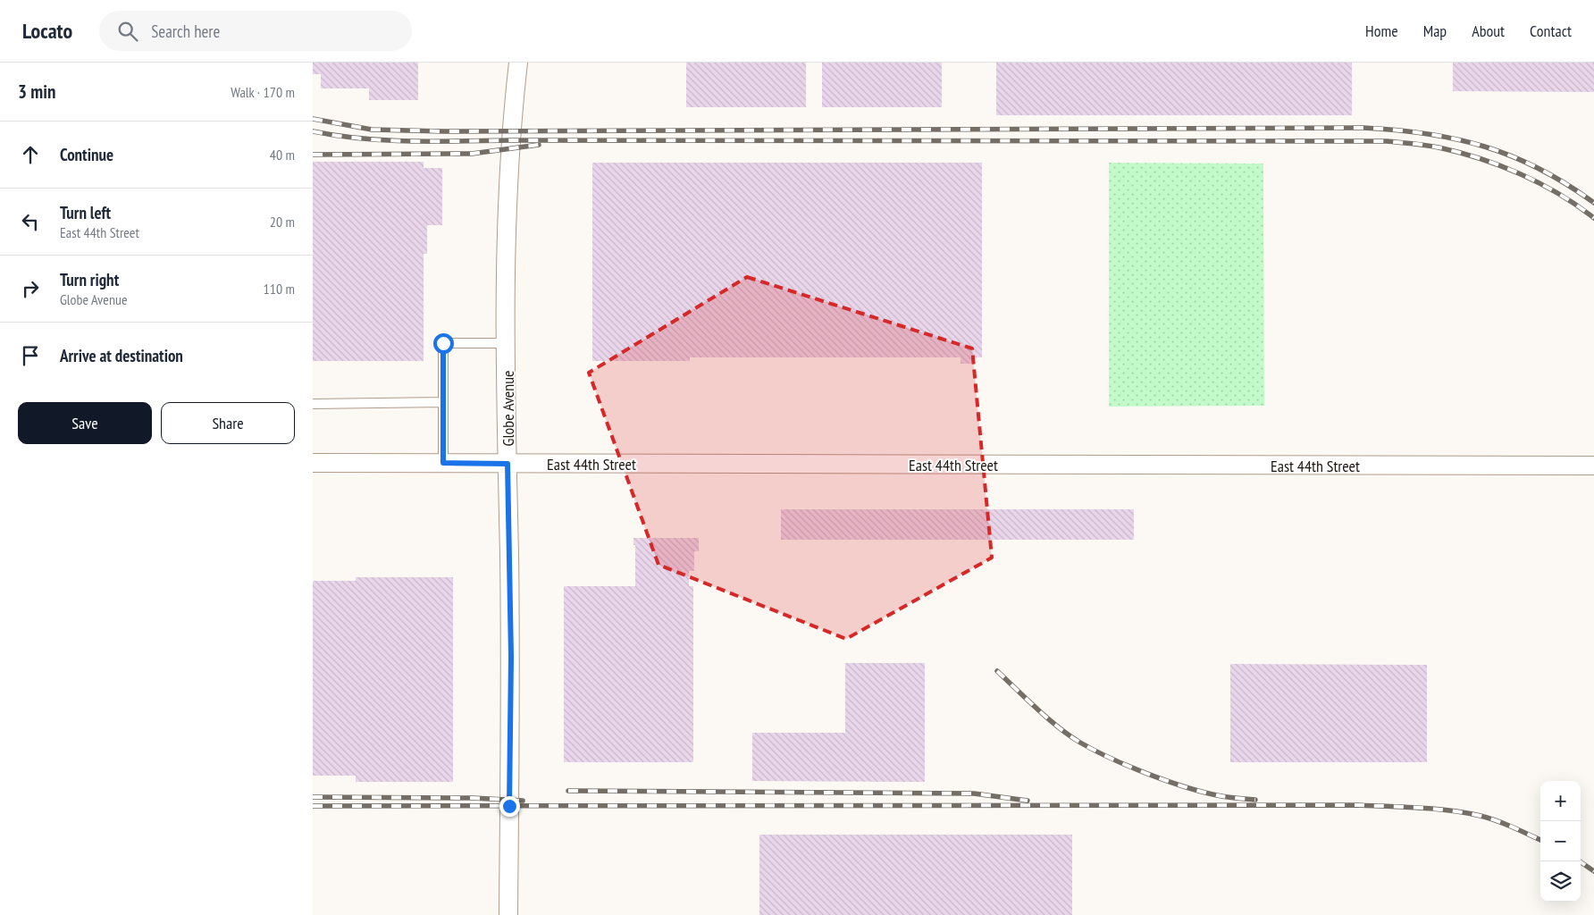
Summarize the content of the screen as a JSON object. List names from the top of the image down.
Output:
{
  "streets": {
    "street": ["Globe Avenue", "East 44th Street"]
  },
  "crossings": [
    ["Globe Avenue", "East 44th Street"]
  ],
  "page": {
    "header": "Locato",
    "search": "Search here",
    "nav": [
      "Home",
      "Map",
      "About",
      "Contact"
    ],
    "heading": ["3 min", "Walk · 170 m"],
    "list": [
      ["Continue", "40 m"],
      ["Turn left", "East 44th Street", "20 m"],
      ["Turn right", "Globe Avenue", "110 m"],
      "Arrive at destination"
    ],
    "buttons": ["Save", "Share"],
    "map_buttons": ["+", "−"]
  }
}
